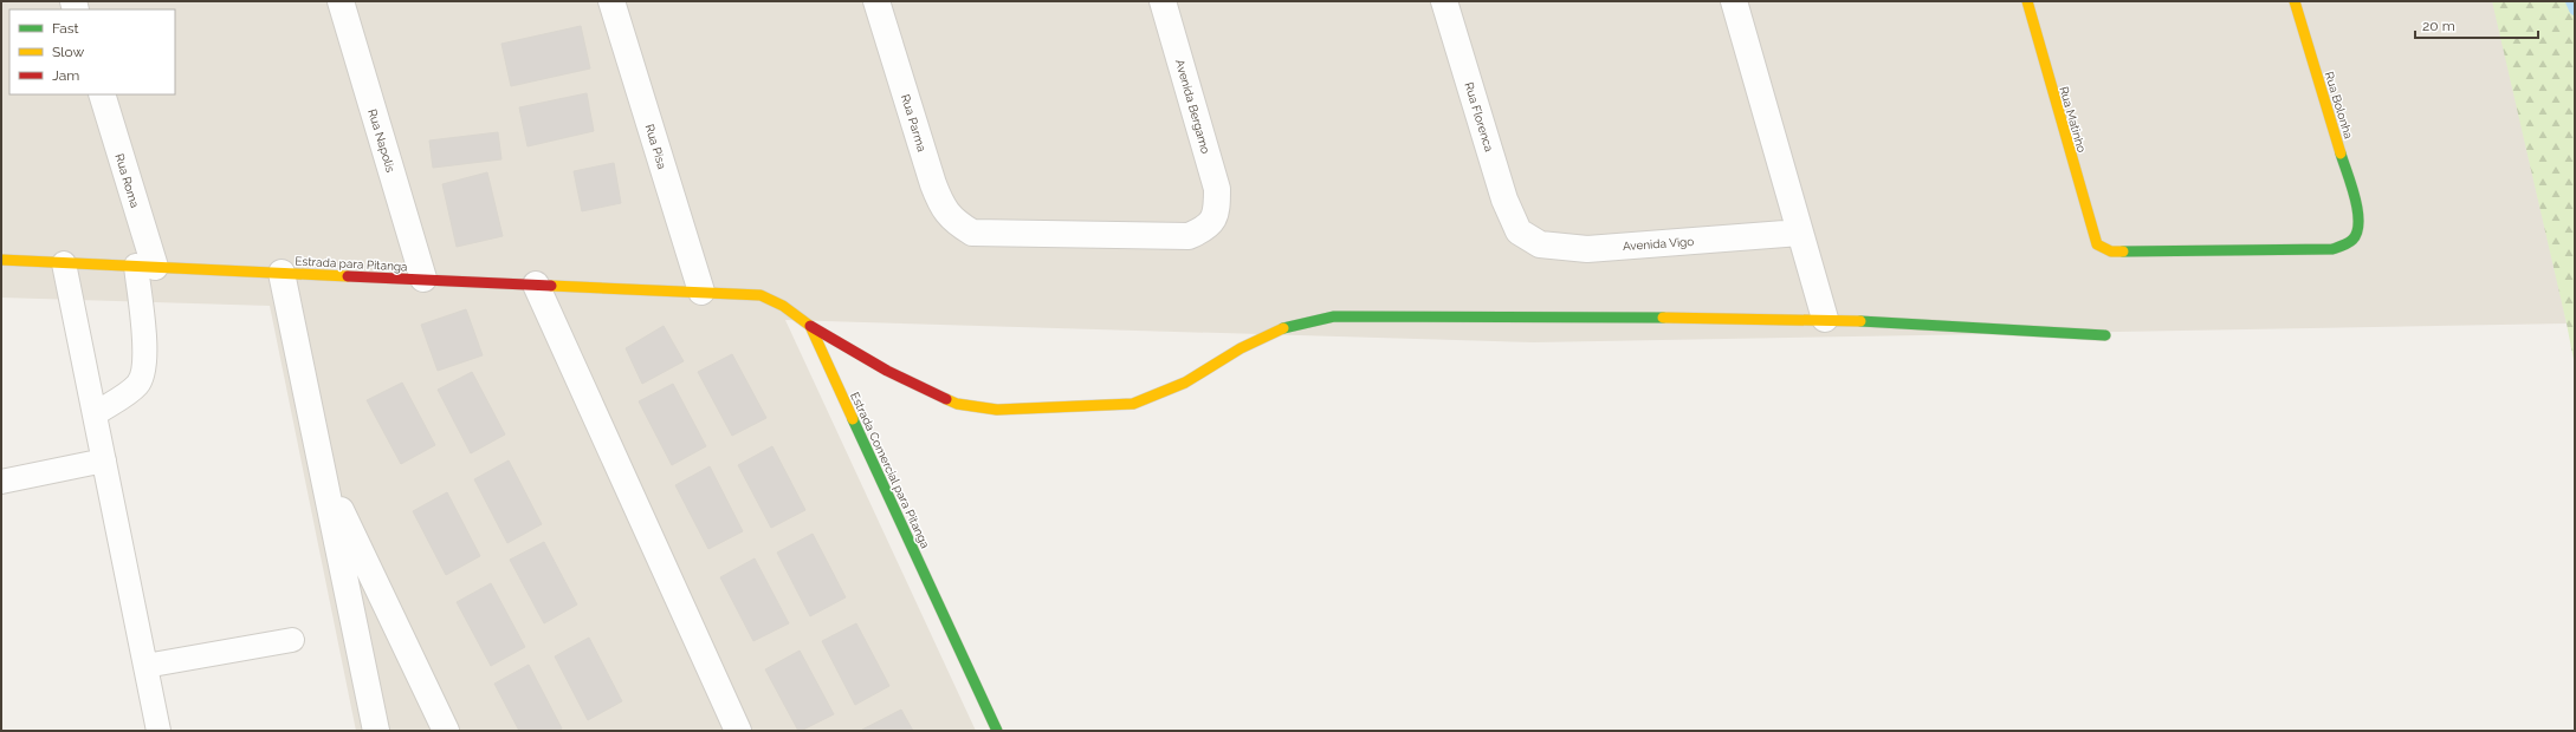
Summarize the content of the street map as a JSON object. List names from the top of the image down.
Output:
{
  "streets": {
    "street": [
      "Rua Bolonha",
      "Avenida Bergamo",
      "Rua Florenca",
      "Rua Matinho",
      "Rua Parma",
      "Rua Napolis",
      "Rua Pisa",
      "Rua Roma",
      "Avenida Vigo",
      "Estrada para Pitanga",
      "Estrada Comercial para Pitanga"
    ]
  },
  "crossings": [
    ["Rua Bolonha", "Rua Matinho"],
    ["Avenida Bergamo", "Rua Parma"],
    ["Rua Florenca", "Avenida Vigo"],
    ["Rua Napolis", "Estrada para Pitanga"],
    ["Rua Pisa", "Estrada para Pitanga"],
    ["Rua Pisa", "Estrada Comercial para Pitanga"],
    ["Rua Roma", "Estrada para Pitanga"],
    ["Estrada para Pitanga", "Estrada Comercial para Pitanga"]
  ],
  "legend": ["Fast", "Slow", "Jam"],
  "scale_bar": "20 m"
}
